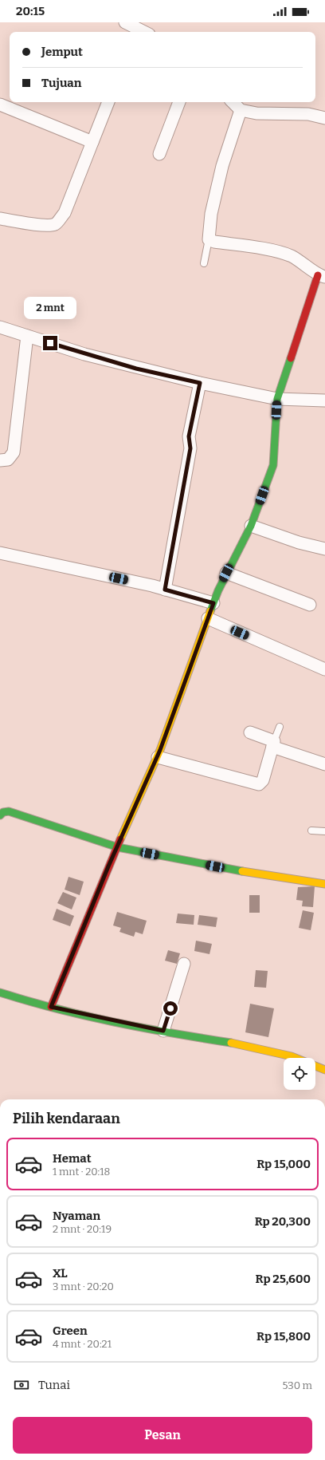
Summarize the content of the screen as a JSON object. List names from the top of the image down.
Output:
{
  "page": {
    "status": "20:15",
    "banner": ["Jemput", "Tujuan"],
    "bubble": "2 mnt",
    "heading": "Pilih kendaraan",
    "list": [
      {
        "name": "Hemat",
        "note": "1 mnt · 20:18",
        "value": "Rp 15,000"
      },
      {
        "name": "Nyaman",
        "note": "2 mnt · 20:19",
        "value": "Rp 20,300"
      },
      {
        "name": "XL",
        "note": "3 mnt · 20:20",
        "value": "Rp 25,600"
      },
      {
        "name": "Green",
        "note": "4 mnt · 20:21",
        "value": "Rp 15,800"
      }
    ],
    "pay": ["Tunai", "530 m"],
    "buttons": "Pesan"
  }
}
